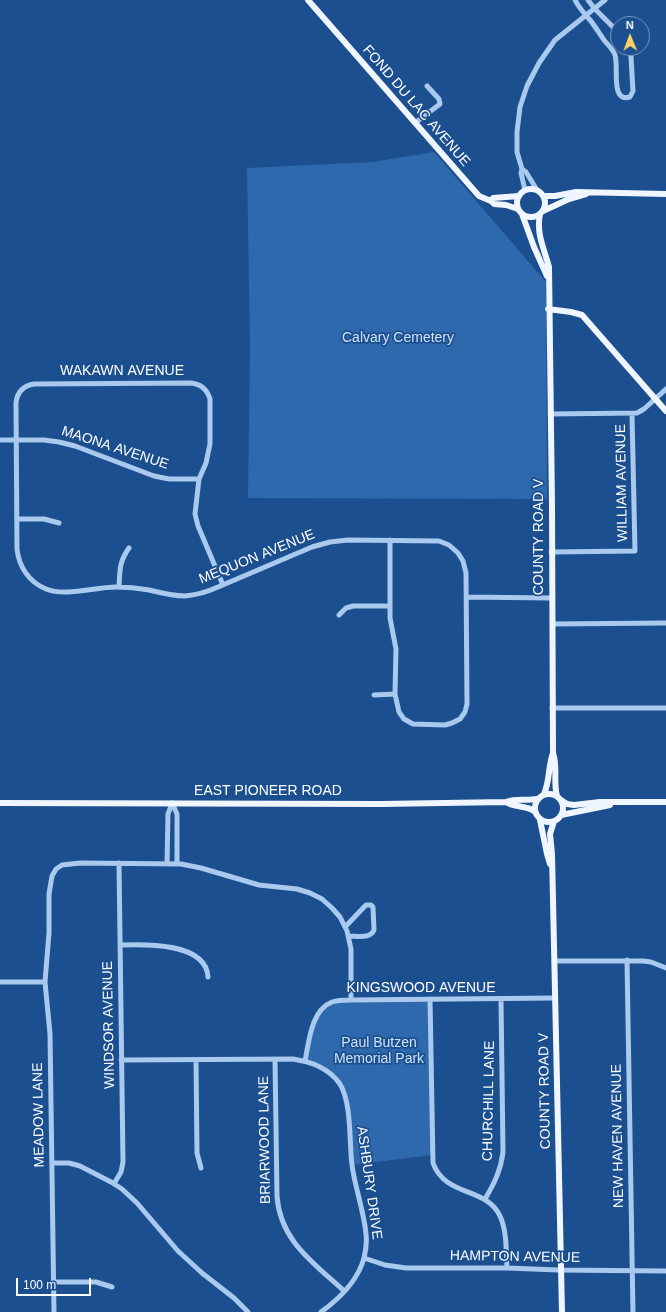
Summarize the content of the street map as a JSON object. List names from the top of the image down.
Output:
{
  "streets": {
    "main road": ["FOND DU LAC AVENUE", "COUNTY ROAD V", "EAST PIONEER ROAD"],
    "street": [
      "WAKAWN AVENUE",
      "MAONA AVENUE",
      "WILLIAM AVENUE",
      "MEQUON AVENUE",
      "KINGSWOOD AVENUE",
      "WINDSOR AVENUE",
      "CHURCHILL LANE",
      "MEADOW LANE",
      "NEW HAVEN AVENUE",
      "BRIARWOOD LANE",
      "ASHBURY DRIVE",
      "HAMPTON AVENUE"
    ]
  },
  "crossings": [
    ["WAKAWN AVENUE", "MAONA AVENUE"],
    ["WAKAWN AVENUE", "MEQUON AVENUE"],
    ["MAONA AVENUE", "MEQUON AVENUE"],
    ["WILLIAM AVENUE", "COUNTY ROAD V"],
    ["COUNTY ROAD V", "EAST PIONEER ROAD"],
    ["COUNTY ROAD V", "KINGSWOOD AVENUE"],
    ["COUNTY ROAD V", "HAMPTON AVENUE"],
    ["KINGSWOOD AVENUE", "CHURCHILL LANE"],
    ["KINGSWOOD AVENUE", "ASHBURY DRIVE"],
    ["WINDSOR AVENUE", "MEADOW LANE"],
    ["WINDSOR AVENUE", "ASHBURY DRIVE"],
    ["NEW HAVEN AVENUE", "HAMPTON AVENUE"],
    ["BRIARWOOD LANE", "ASHBURY DRIVE"],
    ["ASHBURY DRIVE", "HAMPTON AVENUE"]
  ],
  "parks": ["Calvary Cemetery", "Paul Butzen Memorial Park"],
  "scale_bar": "100 m",
  "north": "top"
}
